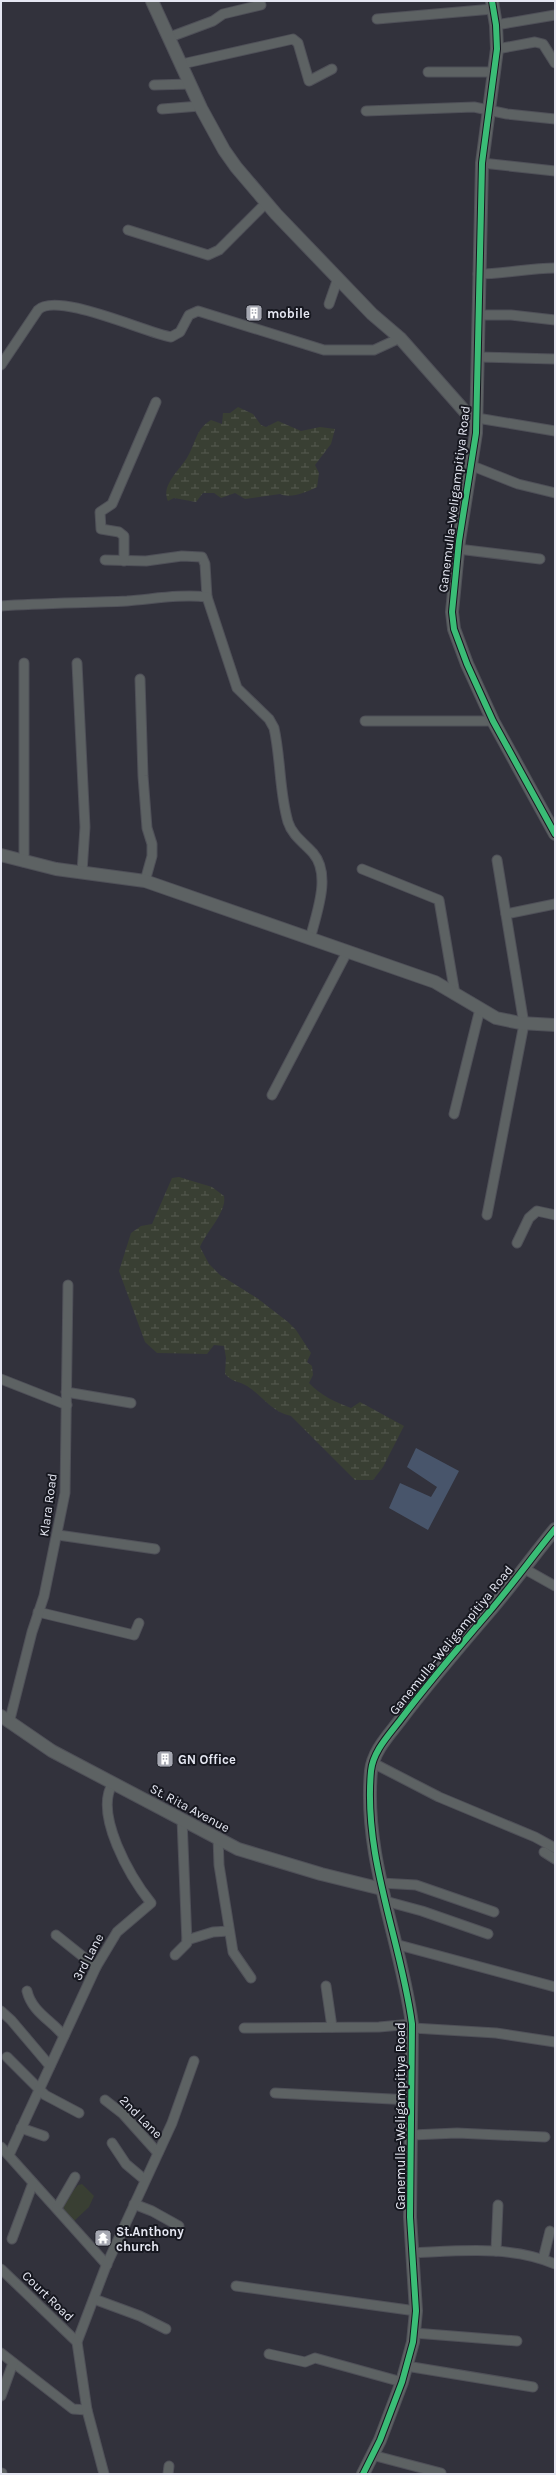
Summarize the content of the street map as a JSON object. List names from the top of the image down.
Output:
{
  "streets": {
    "street": [
      "Ganemulla-Weligampitiya Road",
      "Klara Road",
      "St. Rita Avenue",
      "3rd Lane",
      "2nd Lane",
      "Court Road"
    ]
  },
  "crossings": [
    ["Ganemulla-Weligampitiya Road", "St. Rita Avenue"],
    ["Klara Road", "St. Rita Avenue"],
    ["St. Rita Avenue", "3rd Lane"]
  ],
  "places": {
    "building": ["mobile", "GN Office"],
    "temple": ["St.Anthony church"]
  }
}
